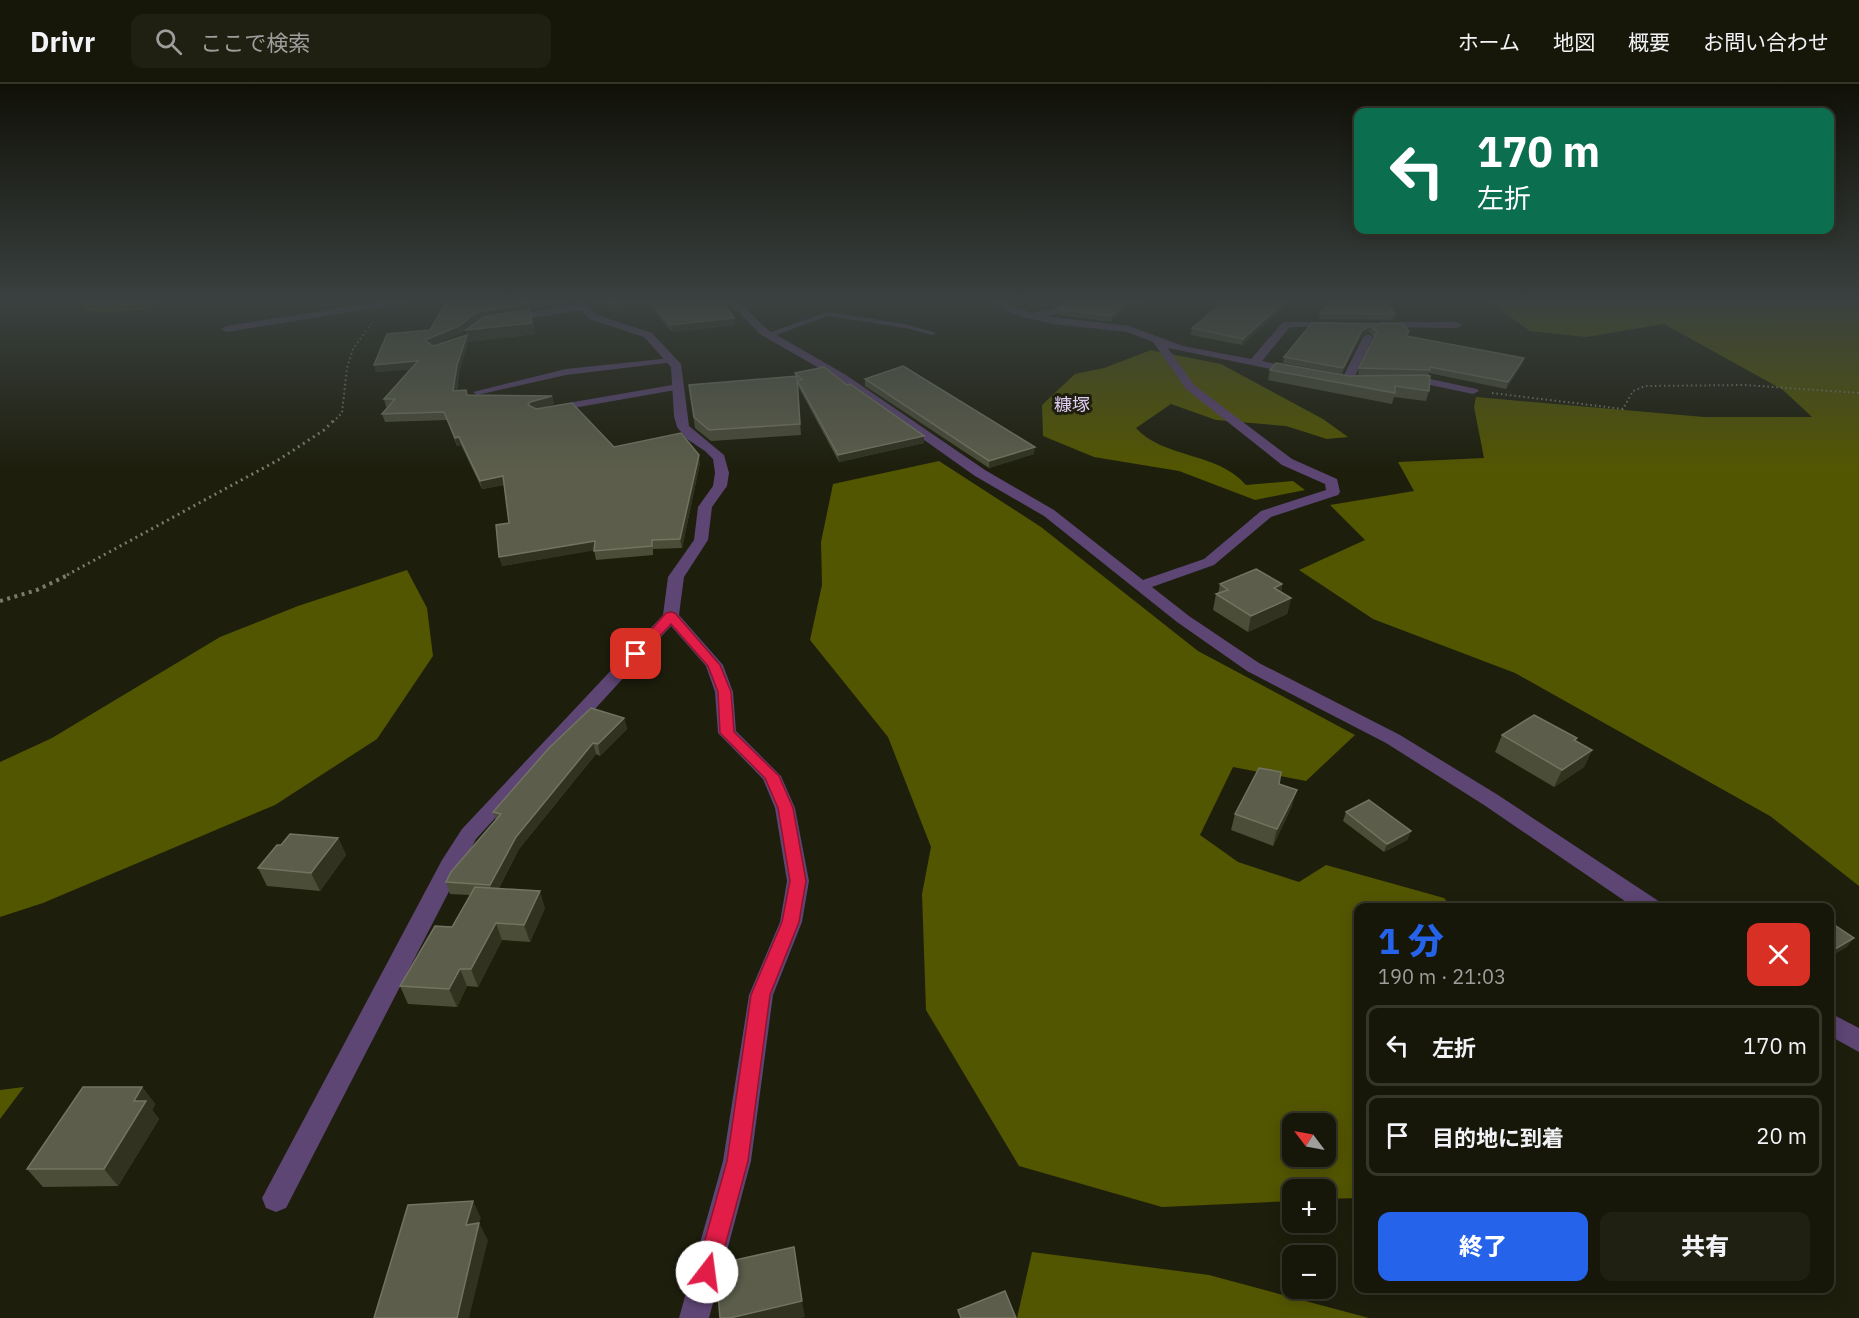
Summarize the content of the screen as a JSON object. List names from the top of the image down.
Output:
{
  "districts": ["糠塚"],
  "north": "top left",
  "page": {
    "header": "Drivr",
    "search": "ここで検索",
    "nav": [
      "ホーム",
      "地図",
      "概要",
      "お問い合わせ"
    ],
    "turn": ["170 m", "左折"],
    "heading": ["1 分", "190 m · 21:03"],
    "list": [
      {
        "name": "左折",
        "value": "170 m"
      },
      {
        "name": "目的地に到着",
        "value": "20 m"
      }
    ],
    "map_buttons": ["+", "−"],
    "buttons": ["終了", "共有"]
  }
}
